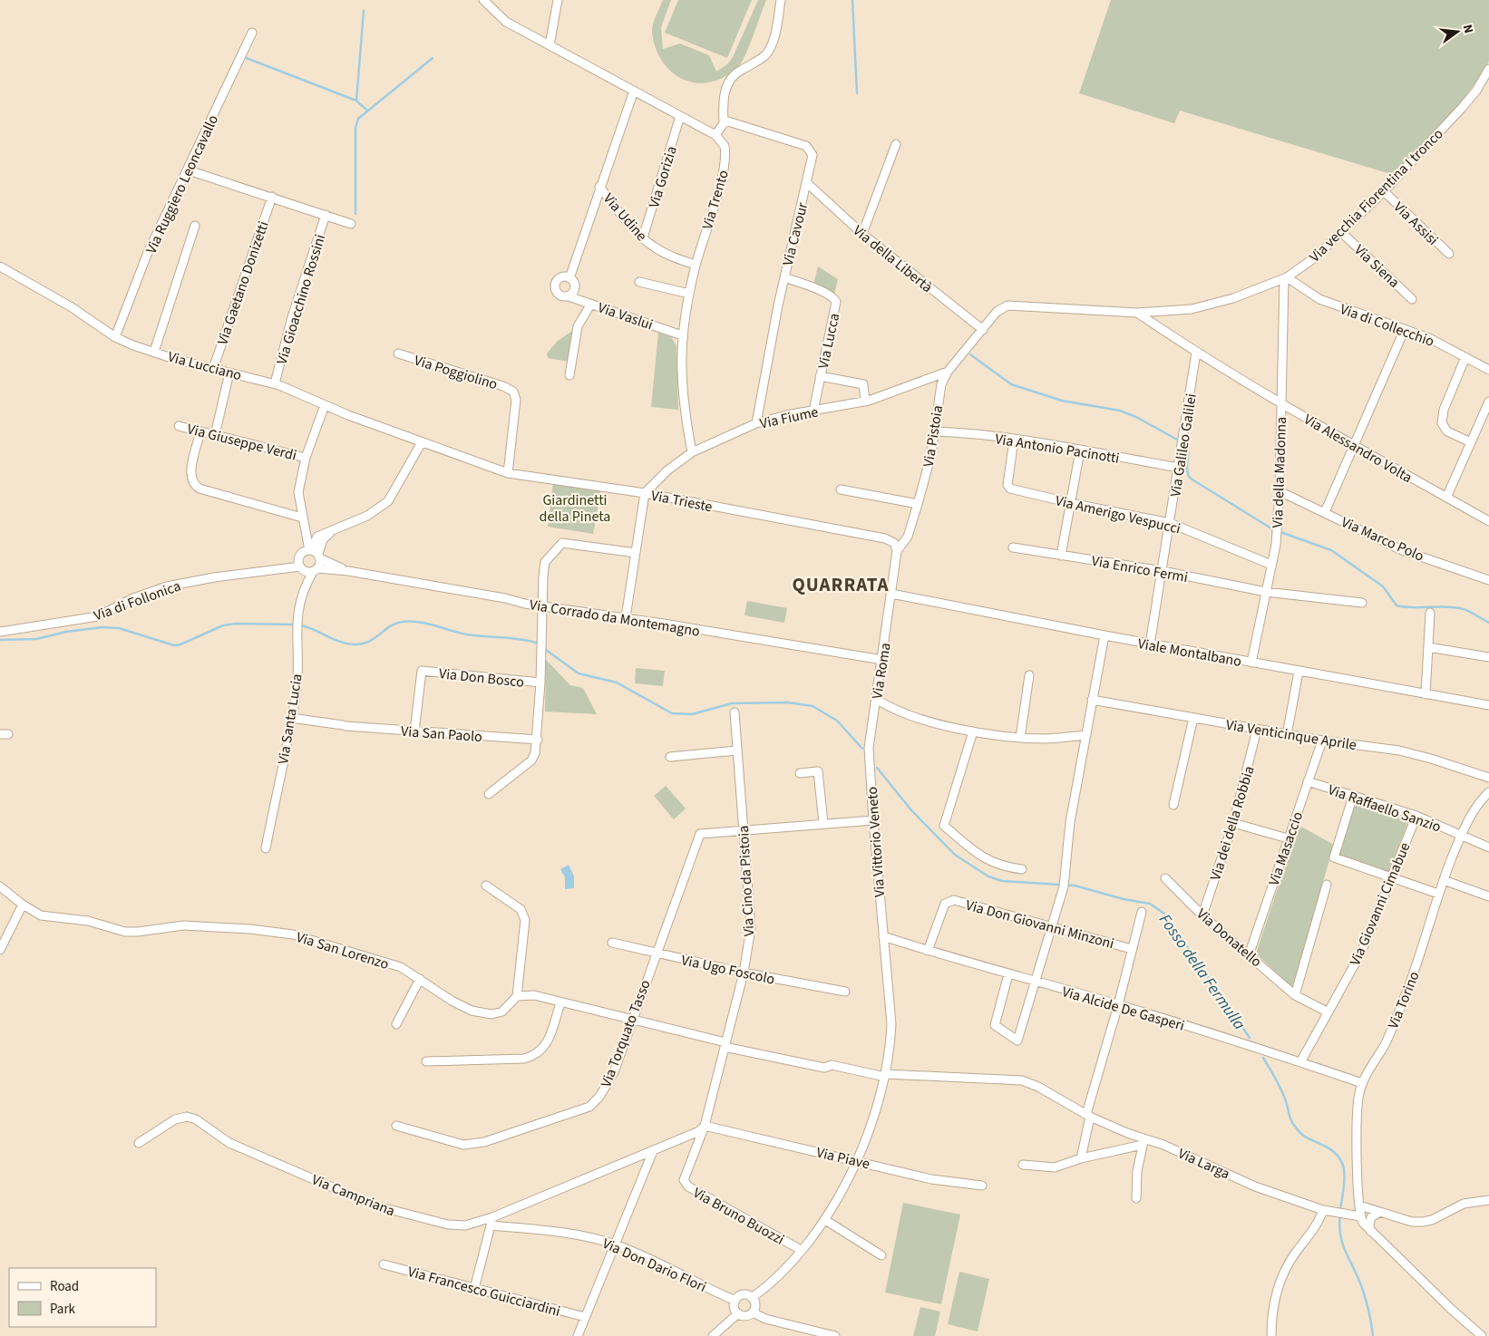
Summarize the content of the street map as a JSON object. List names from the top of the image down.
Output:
{
  "streets": {
    "street": [
      "Via Gorizia",
      "Via Ruggiero Leoncavallo",
      "Via vecchia Fiorentina I tronco",
      "Via Trento",
      "Via Udine",
      "Via Assisi",
      "Via Cavour",
      "Via della Libertà",
      "Via Siena",
      "Via Gaetano Donizetti",
      "Via Gioacchino Rossini",
      "Via Vaslui",
      "Via di Collecchio",
      "Via Lucca",
      "Via Lucciano",
      "Via Poggiolino",
      "Via Fiume",
      "Via Pistoia",
      "Via Giuseppe Verdi",
      "Via Galileo Galilei",
      "Via Antonio Pacinotti",
      "Via Alessandro Volta",
      "Via della Madonna",
      "Via Trieste",
      "Via Amerigo Vespucci",
      "Via Marco Polo",
      "Via Enrico Fermi",
      "Via di Follonica",
      "Via Corrado da Montemagno",
      "Viale Montalbano",
      "Via Roma",
      "Via Don Bosco",
      "Via Santa Lucia",
      "Via San Paolo",
      "Via Venticinque Aprile",
      "Via Raffaello Sanzio",
      "Via dei della Robbia",
      "Via Vittorio Veneto",
      "Via Masaccio",
      "Via Cino da Pistoia",
      "Via Giovanni Cimabue",
      "Via Don Giovanni Minzoni",
      "Via Donatello",
      "Via San Lorenzo",
      "Via Ugo Foscolo",
      "Via Torino",
      "Via Alcide De Gasperi",
      "Via Torquato Tasso",
      "Via Piave",
      "Via Larga",
      "Via Campriana",
      "Via Bruno Buozzi",
      "Via Don Dario Flori",
      "Via Francesco Guicciardini"
    ]
  },
  "crossings": [
    ["Via Gorizia", "Via Udine"],
    ["Via Ruggiero Leoncavallo", "Via Lucciano"],
    ["Via vecchia Fiorentina I tronco", "Via Assisi"],
    ["Via vecchia Fiorentina I tronco", "Via della Libertà"],
    ["Via vecchia Fiorentina I tronco", "Via Siena"],
    ["Via vecchia Fiorentina I tronco", "Via di Collecchio"],
    ["Via vecchia Fiorentina I tronco", "Via Pistoia"],
    ["Via vecchia Fiorentina I tronco", "Via Alessandro Volta"],
    ["Via vecchia Fiorentina I tronco", "Via della Madonna"],
    ["Via Trento", "Via Udine"],
    ["Via Trento", "Via Vaslui"],
    ["Via Trento", "Via Fiume"],
    ["Via Cavour", "Via della Libertà"],
    ["Via Cavour", "Via Lucca"],
    ["Via Cavour", "Via Fiume"],
    ["Via della Libertà", "Via Pistoia"],
    ["Via Gaetano Donizetti", "Via Lucciano"],
    ["Via Gioacchino Rossini", "Via Lucciano"],
    ["Via di Collecchio", "Via della Madonna"],
    ["Via Lucca", "Via Fiume"],
    ["Via Lucciano", "Via Trieste"],
    ["Via Poggiolino", "Via Trieste"],
    ["Via Fiume", "Via Pistoia"],
    ["Via Fiume", "Via Trieste"],
    ["Via Pistoia", "Via Antonio Pacinotti"],
    ["Via Pistoia", "Via Trieste"],
    ["Via Galileo Galilei", "Via Antonio Pacinotti"],
    ["Via Galileo Galilei", "Via Alessandro Volta"],
    ["Via Galileo Galilei", "Via Amerigo Vespucci"],
    ["Via Galileo Galilei", "Via Enrico Fermi"],
    ["Via Galileo Galilei", "Viale Montalbano"],
    ["Via Antonio Pacinotti", "Via Amerigo Vespucci"],
    ["Via Alessandro Volta", "Via della Madonna"],
    ["Via della Madonna", "Via Amerigo Vespucci"],
    ["Via della Madonna", "Via Marco Polo"],
    ["Via della Madonna", "Via Enrico Fermi"],
    ["Via della Madonna", "Viale Montalbano"],
    ["Via di Follonica", "Via Corrado da Montemagno"],
    ["Via di Follonica", "Via Santa Lucia"],
    ["Via Corrado da Montemagno", "Via Roma"],
    ["Via Corrado da Montemagno", "Via Santa Lucia"],
    ["Viale Montalbano", "Via Roma"],
    ["Via Roma", "Via Vittorio Veneto"],
    ["Via Don Bosco", "Via San Paolo"],
    ["Via Santa Lucia", "Via San Paolo"],
    ["Via Venticinque Aprile", "Via dei della Robbia"],
    ["Via Venticinque Aprile", "Via Masaccio"],
    ["Via Raffaello Sanzio", "Via Masaccio"],
    ["Via Raffaello Sanzio", "Via Giovanni Cimabue"],
    ["Via Raffaello Sanzio", "Via Torino"],
    ["Via dei della Robbia", "Via Donatello"],
    ["Via Vittorio Veneto", "Via Alcide De Gasperi"],
    ["Via Vittorio Veneto", "Via Piave"],
    ["Via Vittorio Veneto", "Via Larga"],
    ["Via Vittorio Veneto", "Via Bruno Buozzi"],
    ["Via Vittorio Veneto", "Via Don Dario Flori"],
    ["Via Masaccio", "Via Donatello"],
    ["Via Cino da Pistoia", "Via Ugo Foscolo"],
    ["Via Cino da Pistoia", "Via Torquato Tasso"],
    ["Via Cino da Pistoia", "Via Piave"],
    ["Via Cino da Pistoia", "Via Larga"],
    ["Via Cino da Pistoia", "Via Campriana"],
    ["Via Cino da Pistoia", "Via Bruno Buozzi"],
    ["Via Giovanni Cimabue", "Via Donatello"],
    ["Via Giovanni Cimabue", "Via Alcide De Gasperi"],
    ["Via Don Giovanni Minzoni", "Via Alcide De Gasperi"],
    ["Via San Lorenzo", "Via Larga"],
    ["Via Ugo Foscolo", "Via Torquato Tasso"],
    ["Via Torino", "Via Alcide De Gasperi"],
    ["Via Torino", "Via Larga"],
    ["Via Torquato Tasso", "Via Larga"],
    ["Via Piave", "Via Campriana"],
    ["Via Piave", "Via Bruno Buozzi"],
    ["Via Campriana", "Via Bruno Buozzi"]
  ],
  "districts": ["QUARRATA"],
  "water": ["Fosso della Fermulla"],
  "parks": ["Giardinetti della Pineta"],
  "legend": ["Road", "Park"],
  "north": "right"
}
